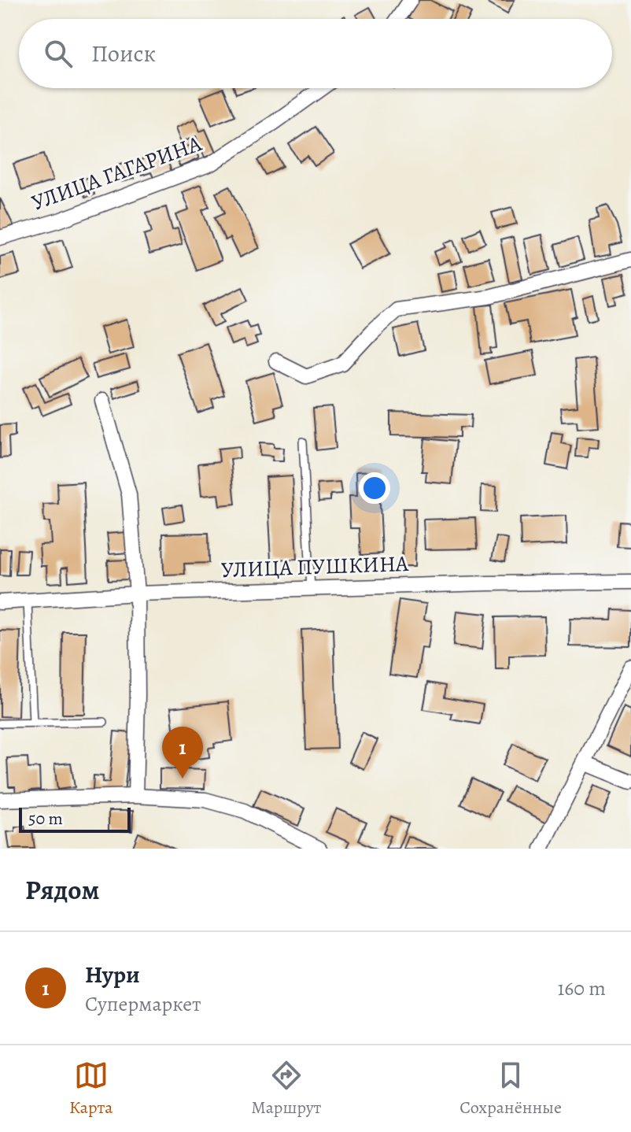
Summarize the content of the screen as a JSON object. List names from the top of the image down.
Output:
{
  "streets": {
    "street": ["УЛИЦА ГАГАРИНА", "УЛИЦА ПУШКИНА"]
  },
  "scale_bar": "50 m",
  "page": {
    "search": "Поиск",
    "pins": "1",
    "scale": "50 m",
    "heading": "Рядом",
    "list": [
      {
        "mark": "1",
        "name": "Нури",
        "note": "Супермаркет",
        "value": "160 m"
      }
    ],
    "nav": ["Карта", "Маршрут", "Сохранённые"]
  }
}
